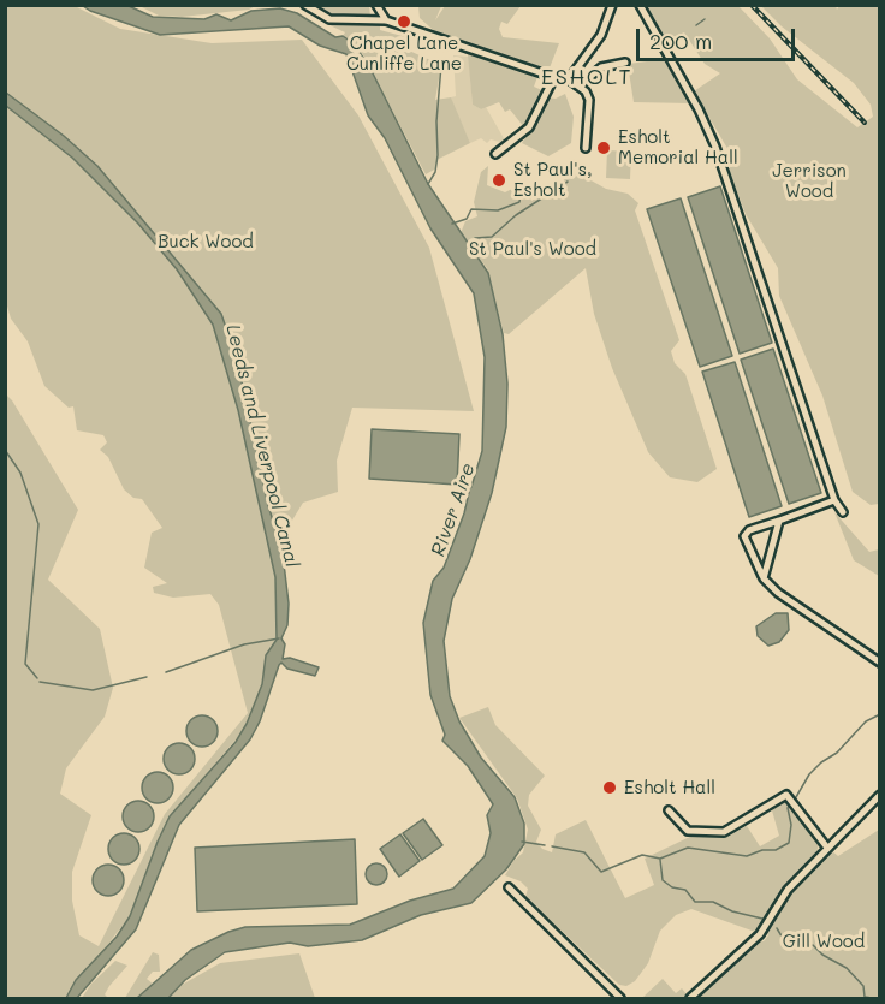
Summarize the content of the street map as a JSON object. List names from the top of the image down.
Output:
{
  "districts": ["ESHOLT"],
  "water": ["Leeds and Liverpool Canal", "River Aire"],
  "parks": [
    "Jerrison Wood",
    "Buck Wood",
    "St Paul's Wood",
    "Gill Wood"
  ],
  "places": [
    "Chapel Lane Cunliffe Lane",
    "Esholt Memorial Hall",
    "St Paul's, Esholt",
    "Esholt Hall"
  ],
  "scale_bar": "200 m"
}
